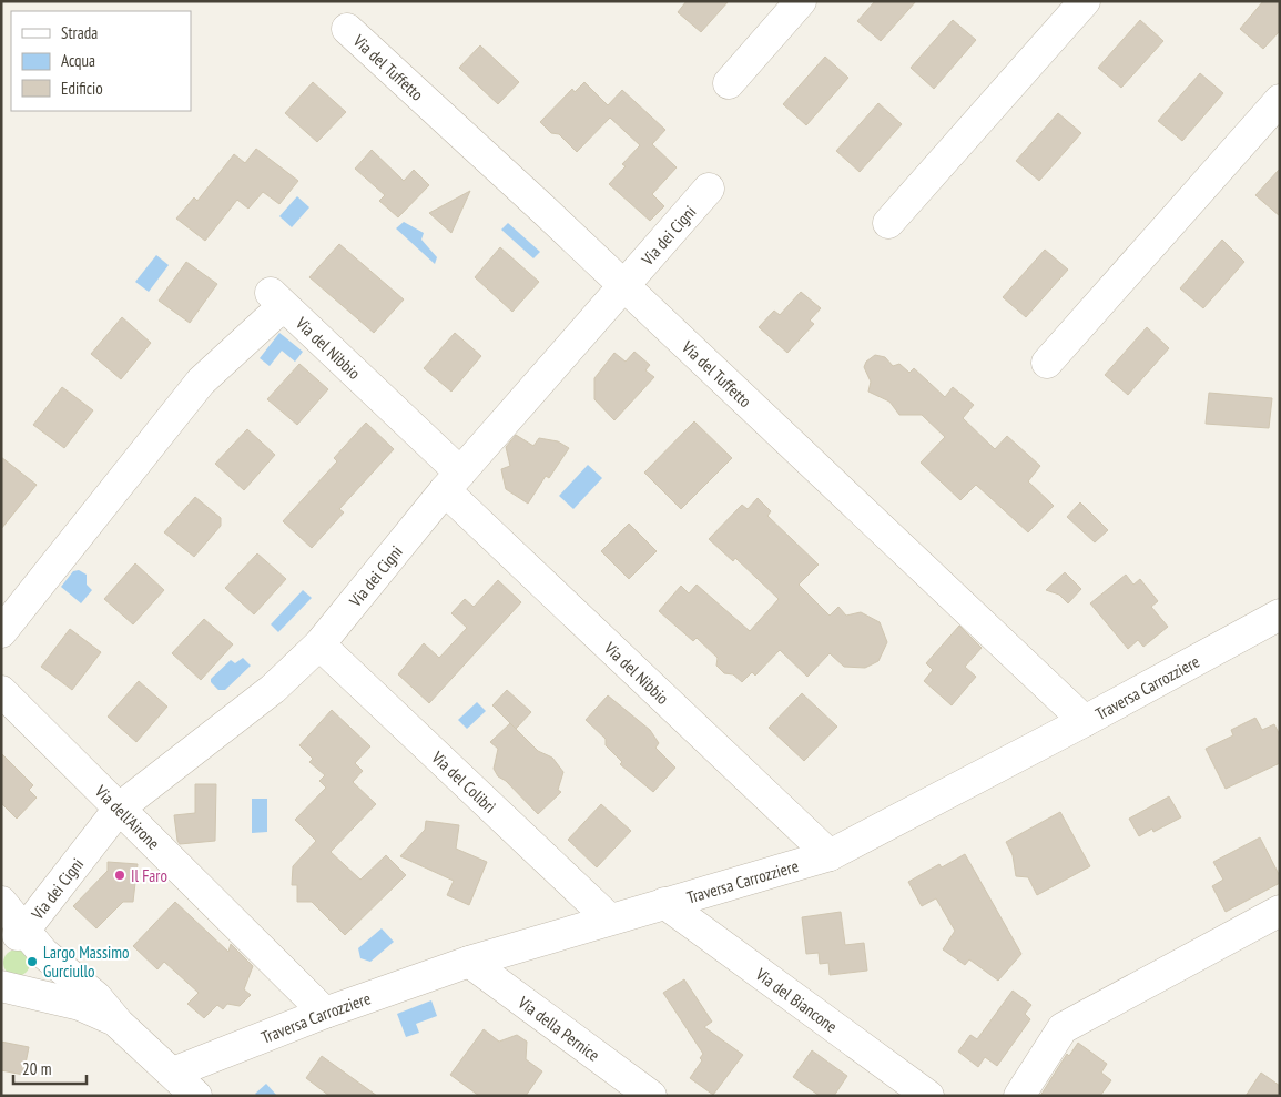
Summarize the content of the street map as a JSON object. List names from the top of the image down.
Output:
{
  "streets": {
    "street": [
      "Via del Tuffetto",
      "Via dei Cigni",
      "Via del Nibbio",
      "Traversa Carrozziere",
      "Via del Colibrì",
      "Via dell'Airone",
      "Via del Biancone",
      "Via della Pernice"
    ]
  },
  "crossings": [
    ["Via del Tuffetto", "Via dei Cigni"],
    ["Via del Tuffetto", "Traversa Carrozziere"],
    ["Via dei Cigni", "Via del Nibbio"],
    ["Via dei Cigni", "Via del Colibrì"],
    ["Via dei Cigni", "Via dell'Airone"],
    ["Via del Nibbio", "Traversa Carrozziere"],
    ["Traversa Carrozziere", "Via del Colibrì"],
    ["Traversa Carrozziere", "Via dell'Airone"],
    ["Traversa Carrozziere", "Via del Biancone"],
    ["Traversa Carrozziere", "Via della Pernice"]
  ],
  "places": ["Il Faro", "Largo Massimo Gurciullo"],
  "legend": ["Strada", "Acqua", "Edificio"],
  "scale_bar": "20 m"
}
